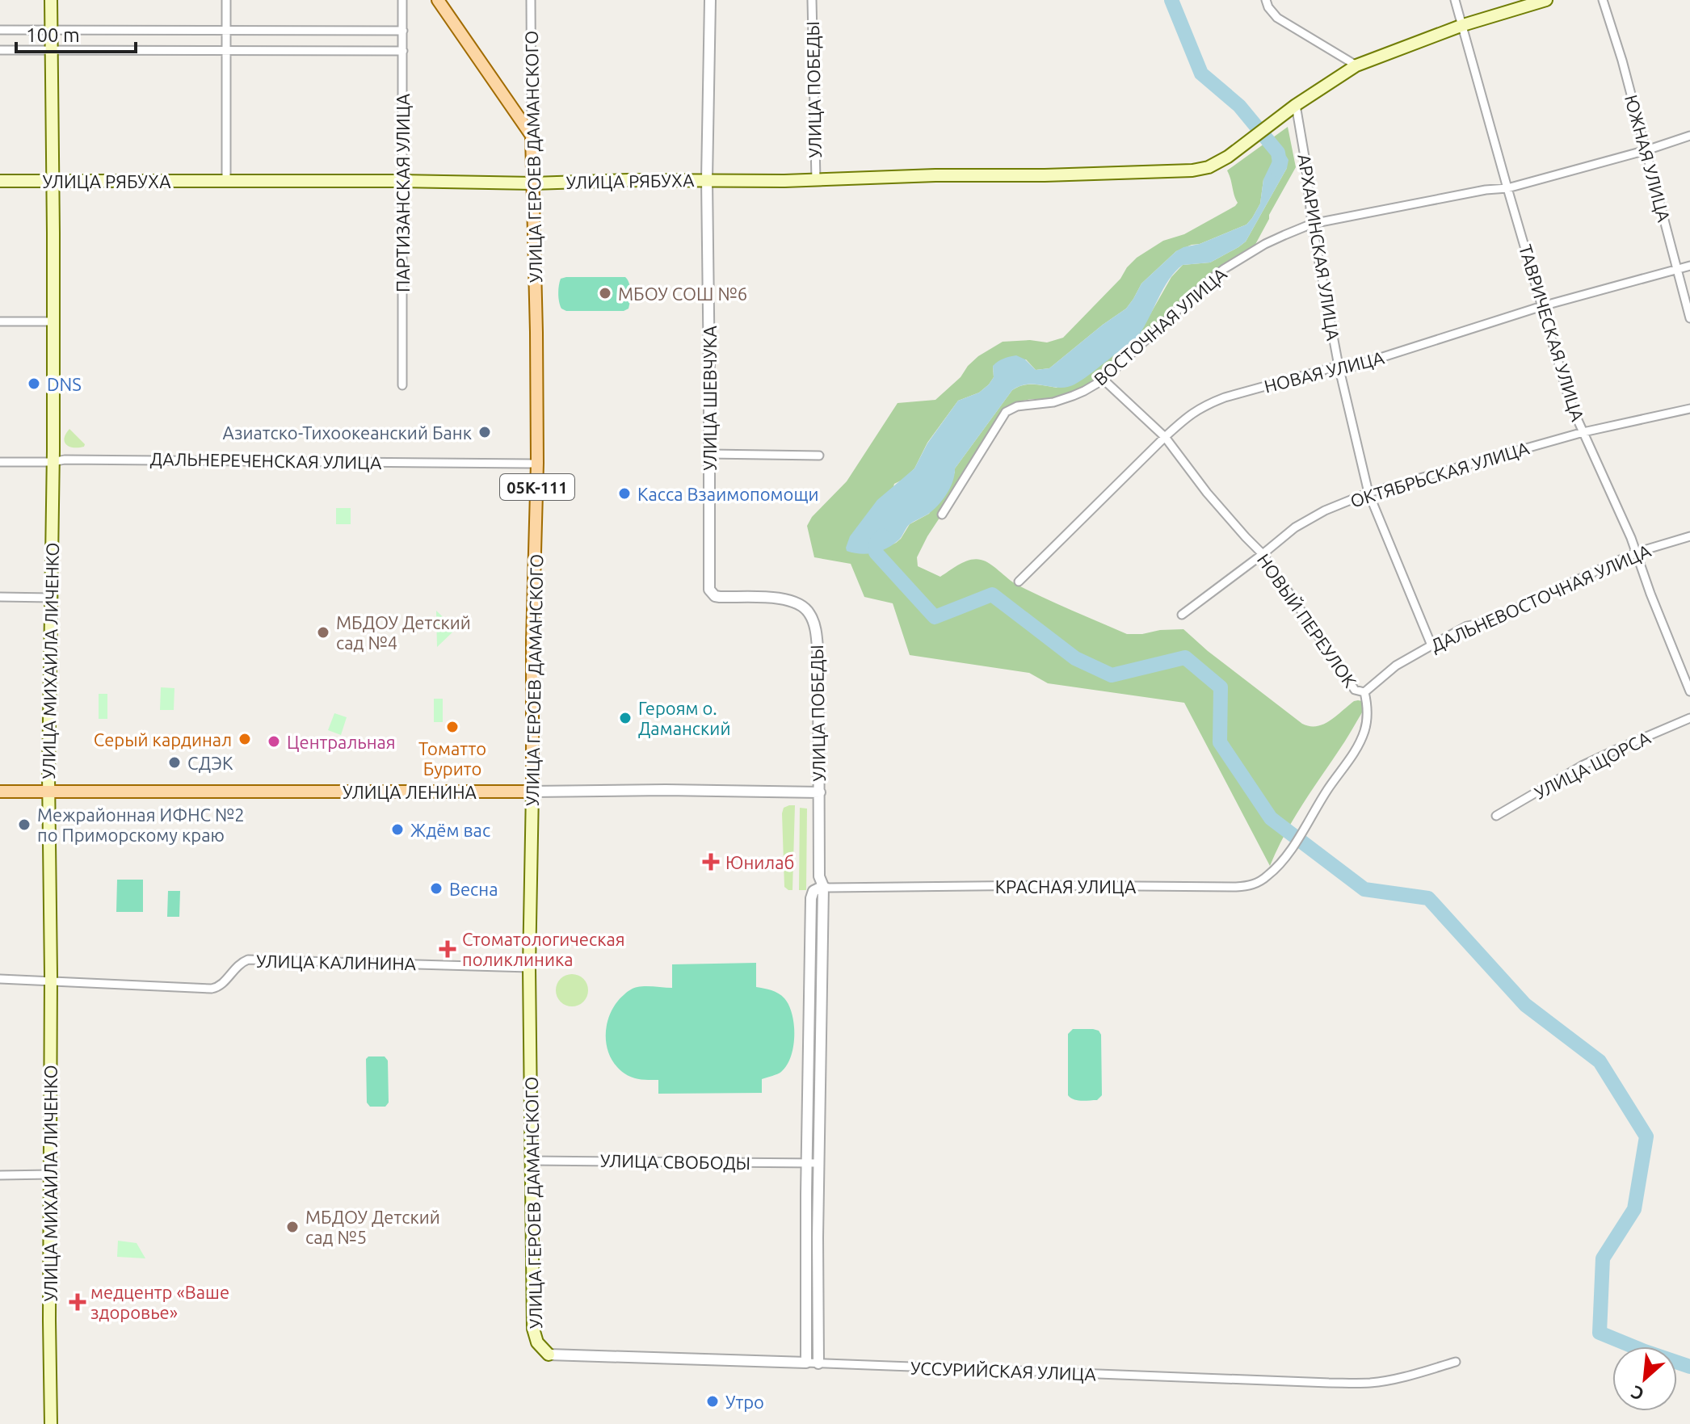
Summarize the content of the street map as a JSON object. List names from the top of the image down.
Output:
{
  "streets": {
    "main road": [
      "УЛИЦА ГЕРОЕВ ДАМАНСКОГО",
      "УЛИЦА РЯБУХА",
      "05К-111",
      "УЛИЦА МИХАИЛА ЛИЧЕНКО",
      "УЛИЦА ЛЕНИНА"
    ],
    "street": [
      "УЛИЦА ПОБЕДЫ",
      "ЮЖНАЯ УЛИЦА",
      "ПАРТИЗАНСКАЯ УЛИЦА",
      "АРХАРИНСКАЯ УЛИЦА",
      "ВОСТОЧНАЯ УЛИЦА",
      "ТАВРИЧЕСКАЯ УЛИЦА",
      "НОВАЯ УЛИЦА",
      "УЛИЦА ШЕВЧУКА",
      "ДАЛЬНЕРЕЧЕНСКАЯ УЛИЦА",
      "ОКТЯБРЬСКАЯ УЛИЦА",
      "ДАЛЬНЕВОСТОЧНАЯ УЛИЦА",
      "НОВЫЙ ПЕРЕУЛОК",
      "УЛИЦА ЩОРСА",
      "КРАСНАЯ УЛИЦА",
      "УЛИЦА КАЛИНИНА",
      "УЛИЦА СВОБОДЫ",
      "УССУРИЙСКАЯ УЛИЦА"
    ]
  },
  "crossings": [
    ["УЛИЦА ПОБЕДЫ", "УЛИЦА РЯБУХА"],
    ["УЛИЦА ПОБЕДЫ", "УЛИЦА ШЕВЧУКА"],
    ["УЛИЦА ПОБЕДЫ", "УЛИЦА ЛЕНИНА"],
    ["УЛИЦА ПОБЕДЫ", "КРАСНАЯ УЛИЦА"],
    ["УЛИЦА ПОБЕДЫ", "УЛИЦА СВОБОДЫ"],
    ["УЛИЦА ПОБЕДЫ", "УССУРИЙСКАЯ УЛИЦА"],
    ["УЛИЦА ГЕРОЕВ ДАМАНСКОГО", "УЛИЦА РЯБУХА"],
    ["УЛИЦА ГЕРОЕВ ДАМАНСКОГО", "УЛИЦА ЛЕНИНА"],
    ["УЛИЦА ГЕРОЕВ ДАМАНСКОГО", "УЛИЦА КАЛИНИНА"],
    ["УЛИЦА ГЕРОЕВ ДАМАНСКОГО", "УЛИЦА СВОБОДЫ"],
    ["УЛИЦА ГЕРОЕВ ДАМАНСКОГО", "УССУРИЙСКАЯ УЛИЦА"],
    ["ЮЖНАЯ УЛИЦА", "ВОСТОЧНАЯ УЛИЦА"],
    ["ЮЖНАЯ УЛИЦА", "НОВАЯ УЛИЦА"],
    ["УЛИЦА РЯБУХА", "ПАРТИЗАНСКАЯ УЛИЦА"],
    ["УЛИЦА РЯБУХА", "АРХАРИНСКАЯ УЛИЦА"],
    ["УЛИЦА РЯБУХА", "ТАВРИЧЕСКАЯ УЛИЦА"],
    ["УЛИЦА РЯБУХА", "УЛИЦА ШЕВЧУКА"],
    ["УЛИЦА РЯБУХА", "УЛИЦА МИХАИЛА ЛИЧЕНКО"],
    ["АРХАРИНСКАЯ УЛИЦА", "ВОСТОЧНАЯ УЛИЦА"],
    ["АРХАРИНСКАЯ УЛИЦА", "НОВАЯ УЛИЦА"],
    ["АРХАРИНСКАЯ УЛИЦА", "ОКТЯБРЬСКАЯ УЛИЦА"],
    ["АРХАРИНСКАЯ УЛИЦА", "ДАЛЬНЕВОСТОЧНАЯ УЛИЦА"],
    ["ВОСТОЧНАЯ УЛИЦА", "ТАВРИЧЕСКАЯ УЛИЦА"],
    ["ВОСТОЧНАЯ УЛИЦА", "НОВЫЙ ПЕРЕУЛОК"],
    ["ТАВРИЧЕСКАЯ УЛИЦА", "НОВАЯ УЛИЦА"],
    ["ТАВРИЧЕСКАЯ УЛИЦА", "ОКТЯБРЬСКАЯ УЛИЦА"],
    ["ТАВРИЧЕСКАЯ УЛИЦА", "ДАЛЬНЕВОСТОЧНАЯ УЛИЦА"],
    ["НОВАЯ УЛИЦА", "НОВЫЙ ПЕРЕУЛОК"],
    ["ДАЛЬНЕРЕЧЕНСКАЯ УЛИЦА", "УЛИЦА МИХАИЛА ЛИЧЕНКО"],
    ["ОКТЯБРЬСКАЯ УЛИЦА", "НОВЫЙ ПЕРЕУЛОК"],
    ["ДАЛЬНЕВОСТОЧНАЯ УЛИЦА", "НОВЫЙ ПЕРЕУЛОК"],
    ["НОВЫЙ ПЕРЕУЛОК", "КРАСНАЯ УЛИЦА"],
    ["УЛИЦА МИХАИЛА ЛИЧЕНКО", "УЛИЦА ЛЕНИНА"],
    ["УЛИЦА МИХАИЛА ЛИЧЕНКО", "УЛИЦА КАЛИНИНА"]
  ],
  "places": {
    "other": [
      "МБОУ СОШ №6",
      "DNS",
      "Азиатско-Тихоокеанский Банк",
      "Касса Взаимопомощи",
      "МБДОУ Детский сад №4",
      "Героям о. Даманский",
      "Томатто Бурито",
      "Серый кардинал",
      "Центральная",
      "СДЭК",
      "Межрайонная ИФНС №2 по Приморскому краю",
      "Ждём вас",
      "Весна",
      "МБДОУ Детский сад №5",
      "Утро"
    ],
    "health": ["Юнилаб", "Стоматологическая поликлиника", "медцентр «Ваше здоровье»"]
  },
  "scale_bar": "100 m",
  "north": "bottom left"
}
